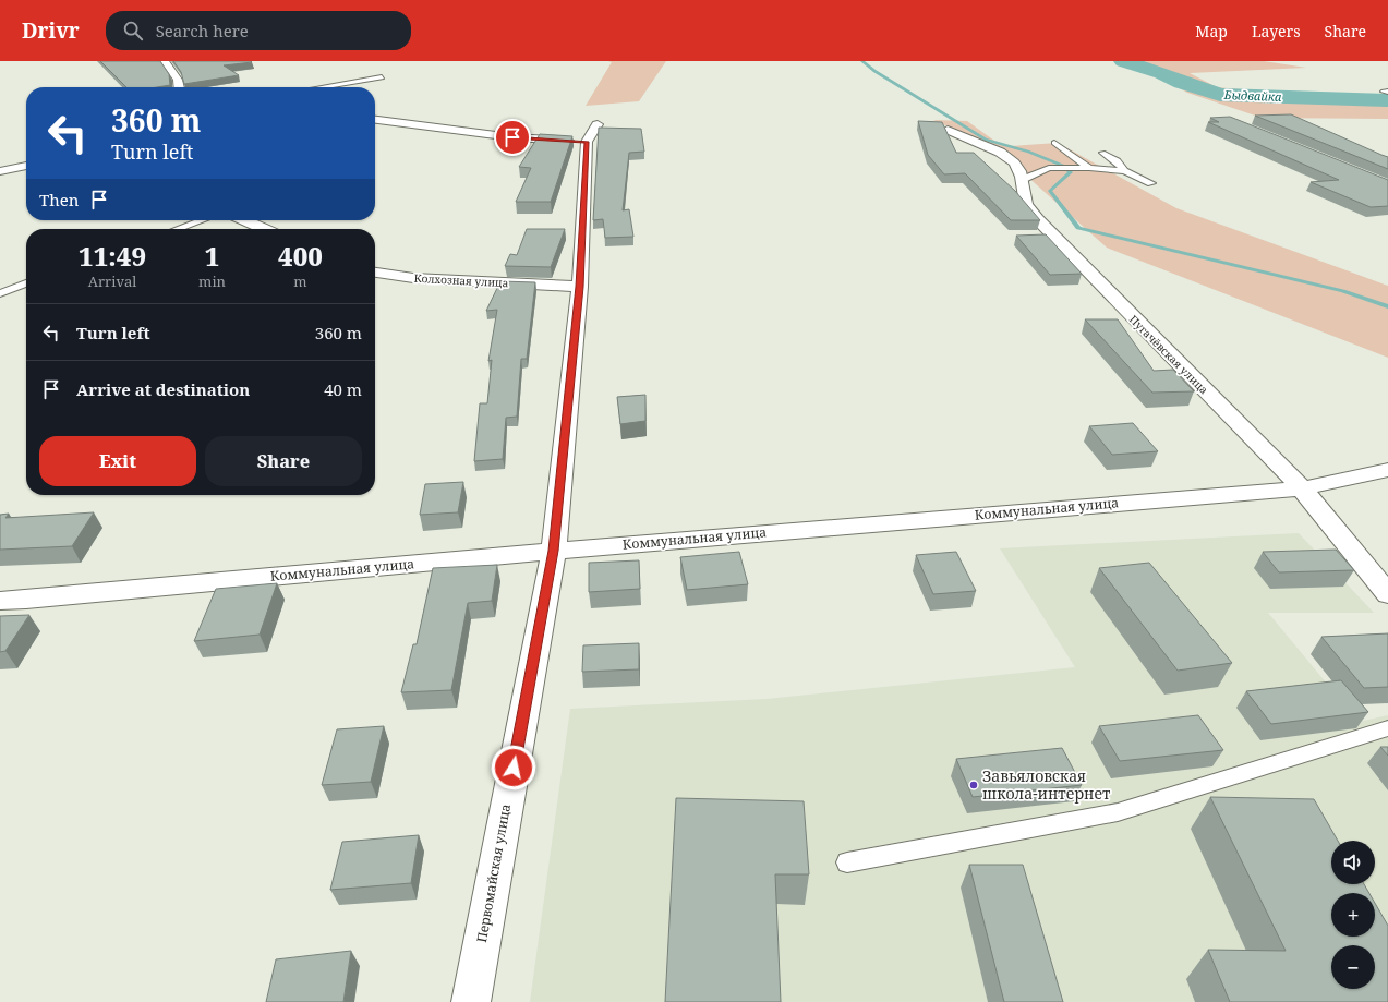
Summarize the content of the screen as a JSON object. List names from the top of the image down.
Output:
{
  "streets": {
    "street": [
      "Колхозная улица",
      "Пугачёвская улица",
      "Коммунальная улица",
      "Первомайская улица"
    ]
  },
  "crossings": [
    ["Колхозная улица", "Первомайская улица"],
    ["Пугачёвская улица", "Коммунальная улица"],
    ["Коммунальная улица", "Первомайская улица"]
  ],
  "water": ["Быдвайка"],
  "places": ["Завьяловская школа-интернет"],
  "page": {
    "header": "Drivr",
    "search": "Search here",
    "nav": ["Map", "Layers", "Share"],
    "turn": ["360 m", "Turn left"],
    "then": "Then",
    "eta": [
      "11:49",
      "Arrival",
      "1",
      "min",
      "400",
      "m"
    ],
    "list": [
      {
        "name": "Turn left",
        "value": "360 m"
      },
      {
        "name": "Arrive at destination",
        "value": "40 m"
      }
    ],
    "buttons": ["Exit", "Share"],
    "map_buttons": ["+", "−"]
  }
}
